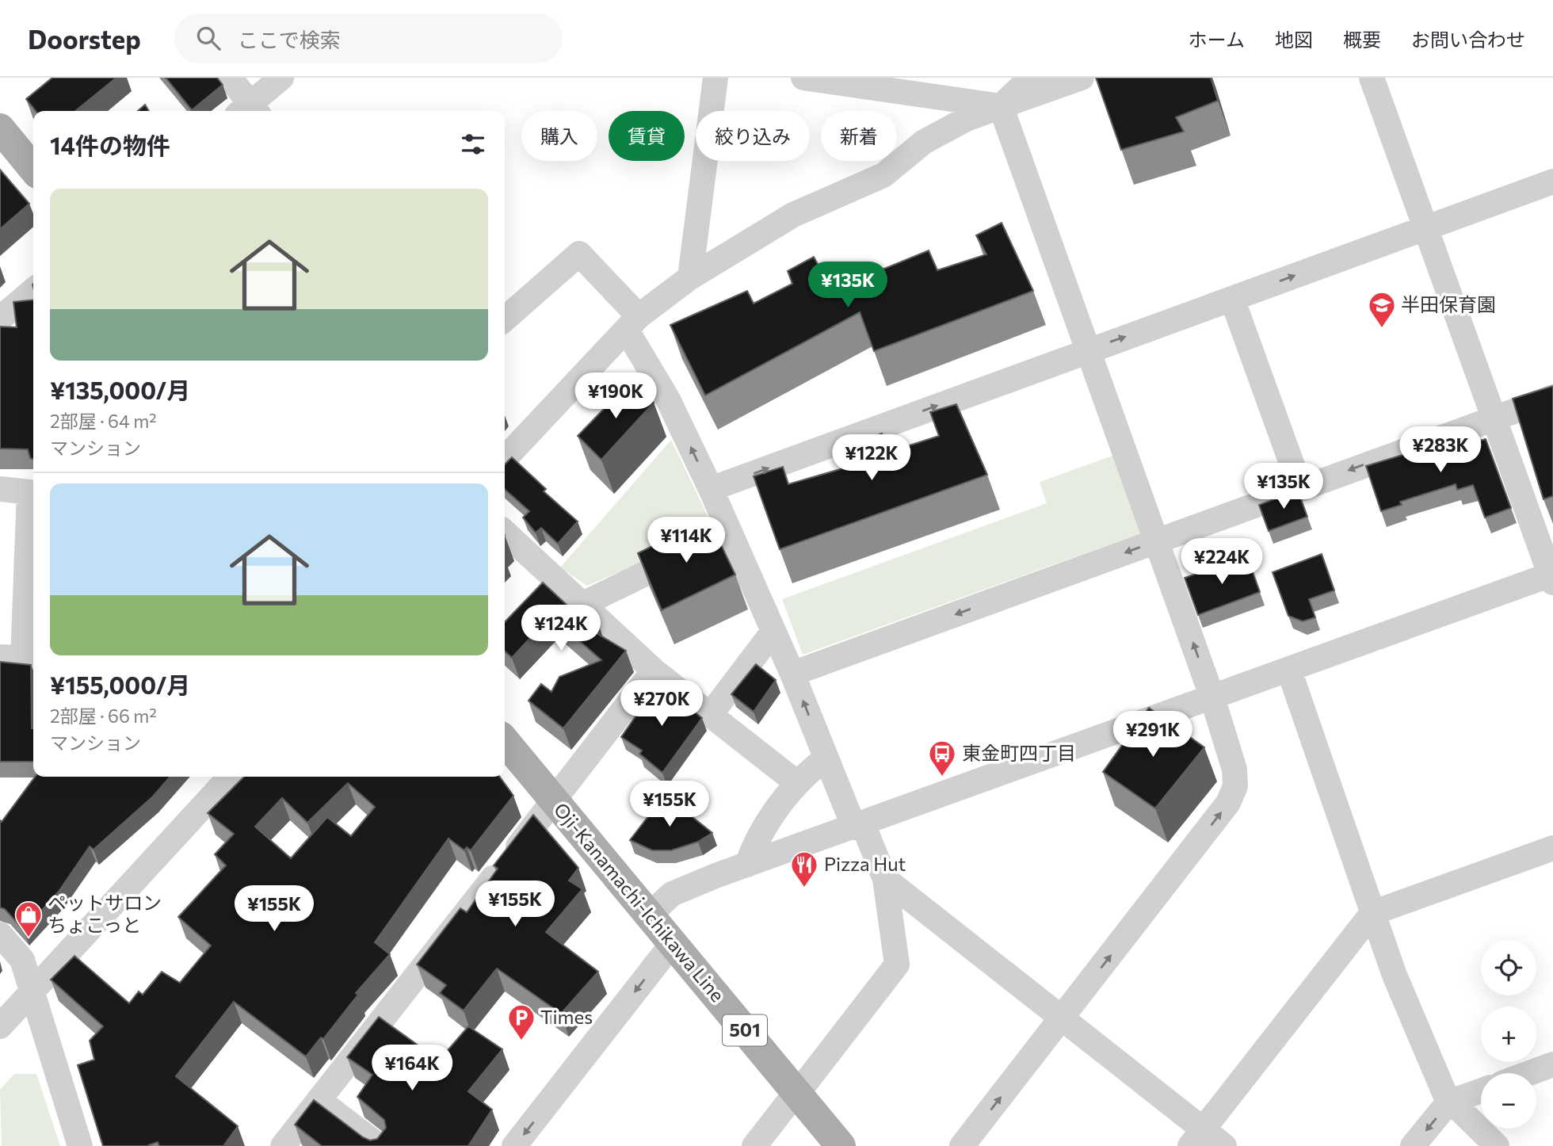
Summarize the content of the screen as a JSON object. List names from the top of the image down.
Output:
{
  "streets": {
    "main road": ["Oji-Kanamachi-Ichikawa Line", "501"]
  },
  "places": {
    "school or university": ["半田保育園"],
    "bus stop": ["東金町四丁目"],
    "restaurant": ["Pizza Hut"],
    "shop": ["ペットサロン ちょこっと"],
    "parking": ["Times"]
  },
  "page": {
    "header": "Doorstep",
    "search": "ここで検索",
    "nav": [
      "ホーム",
      "地図",
      "概要",
      "お問い合わせ"
    ],
    "chip": [
      "購入",
      "賃貸",
      "絞り込み",
      "新着"
    ],
    "heading": "14件の物件",
    "list": [
      {
        "name": "¥135,000/月",
        "note": "2部屋 · 64 m² · マンション"
      },
      {
        "name": "¥155,000/月",
        "note": "2部屋 · 66 m² · マンション"
      }
    ],
    "price": [
      "¥135K",
      "¥190K",
      "¥283K",
      "¥122K",
      "¥135K",
      "¥114K",
      "¥224K",
      "¥124K",
      "¥270K",
      "¥291K",
      "¥155K",
      "¥155K",
      "¥155K",
      "¥164K"
    ],
    "map_buttons": ["+", "−"]
  }
}
